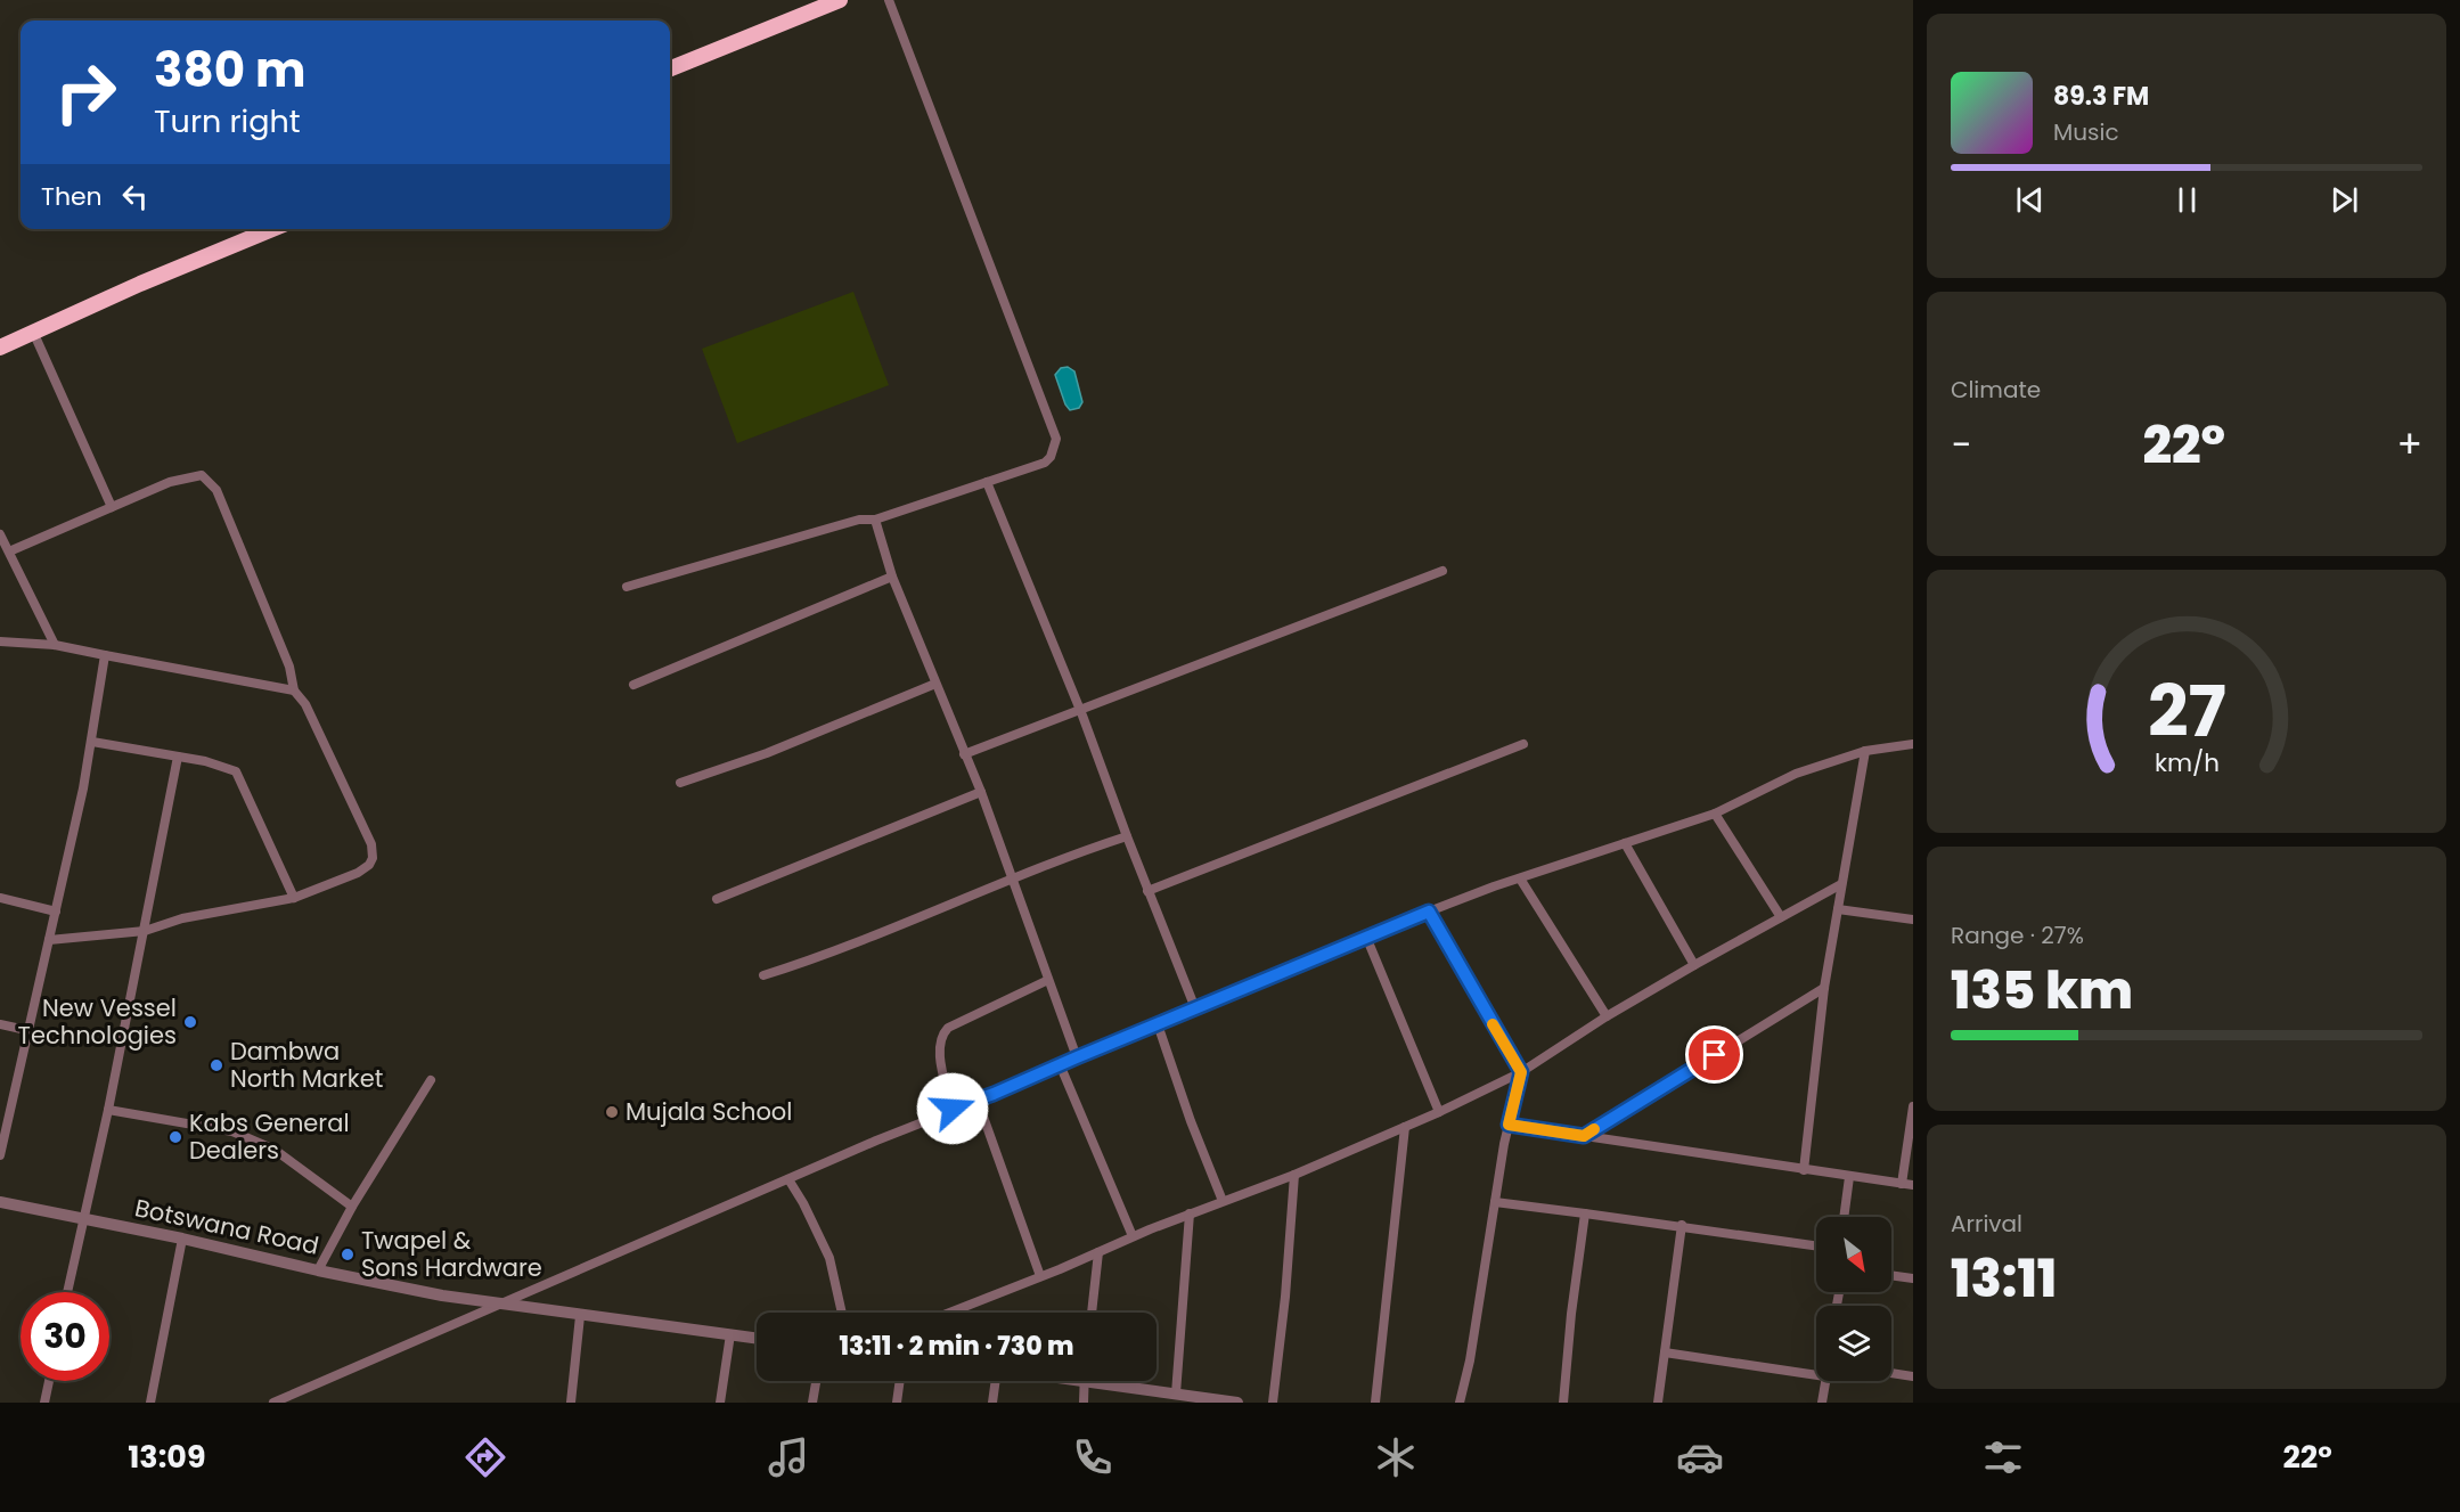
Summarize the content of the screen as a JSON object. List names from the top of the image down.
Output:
{
  "streets": {
    "street": ["Botswana Road"]
  },
  "places": [
    "New Vessel Technologies",
    "Dambwa North Market",
    "Mujala School",
    "Kabs General Dealers",
    "Twapel & Sons Hardware"
  ],
  "north": "bottom right",
  "page": {
    "turn": ["380 m", "Turn right"],
    "song": ["89.3 FM", "Music"],
    "then": "Then",
    "tile": [
      "Climate",
      ["Range · 27%", "135 km"],
      ["Arrival", "13:11"]
    ],
    "heat": ["−", "22°", "+"],
    "limit": "30",
    "trip": "13:11 · 2 min · 730 m",
    "tabs": ["13:09", "22°"],
    "gauge": ["27", "km/h"]
  }
}
